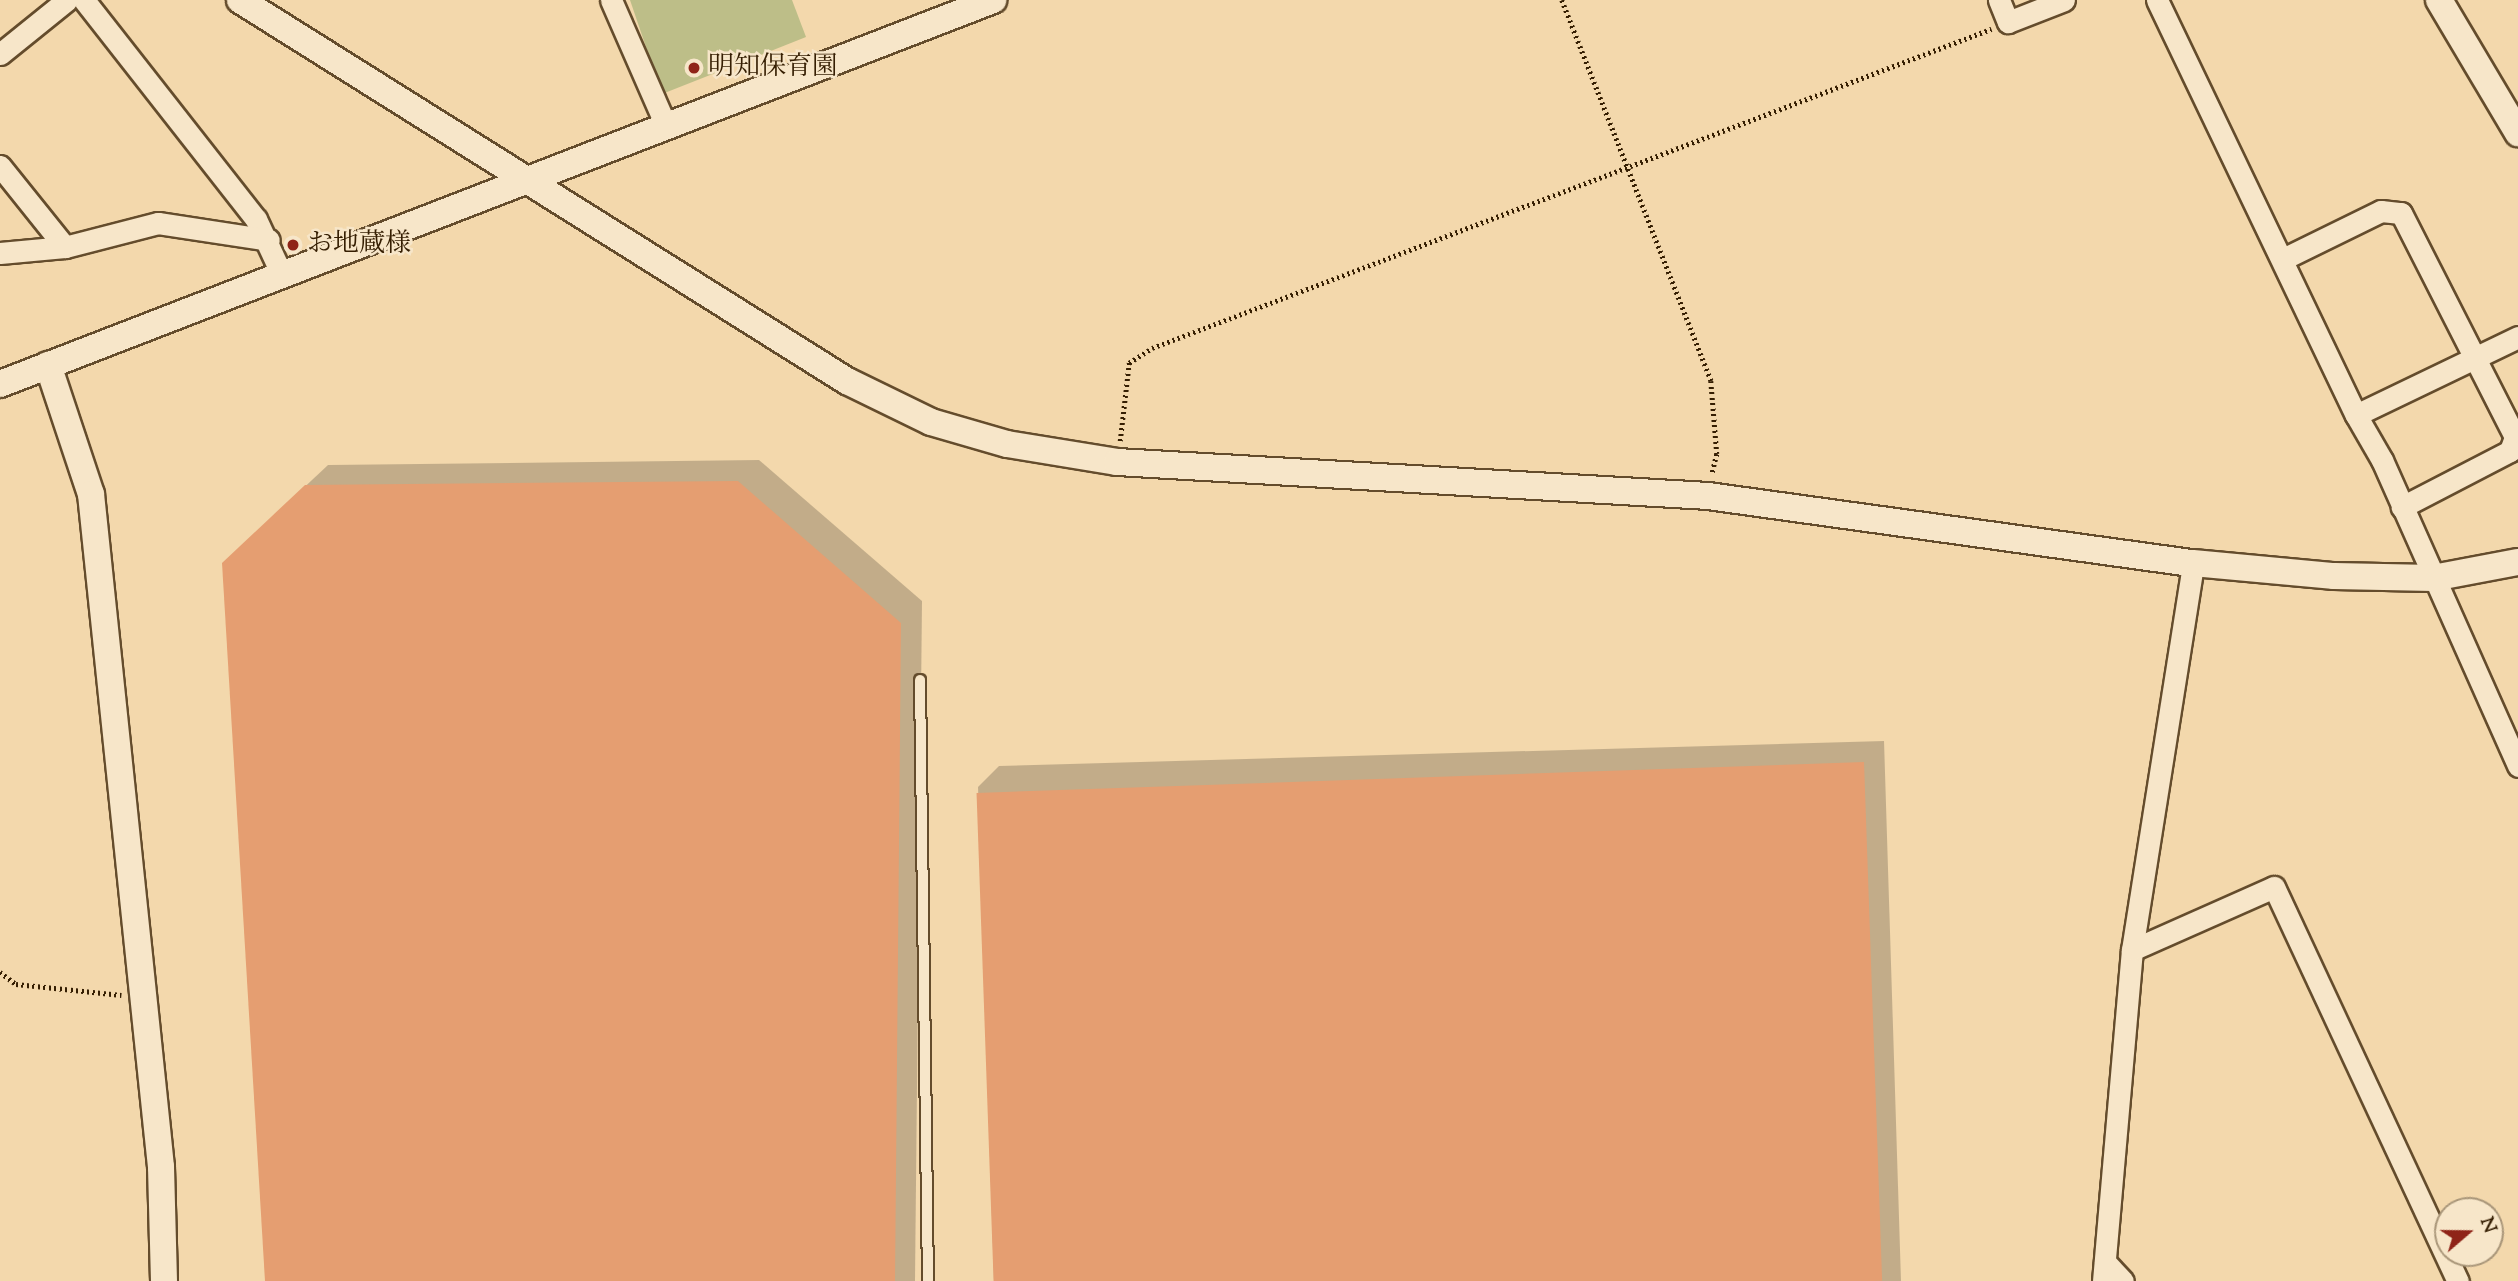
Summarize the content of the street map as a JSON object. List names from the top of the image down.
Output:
{
  "places": ["明知保育園", "お地蔵様"],
  "north": "right"
}
